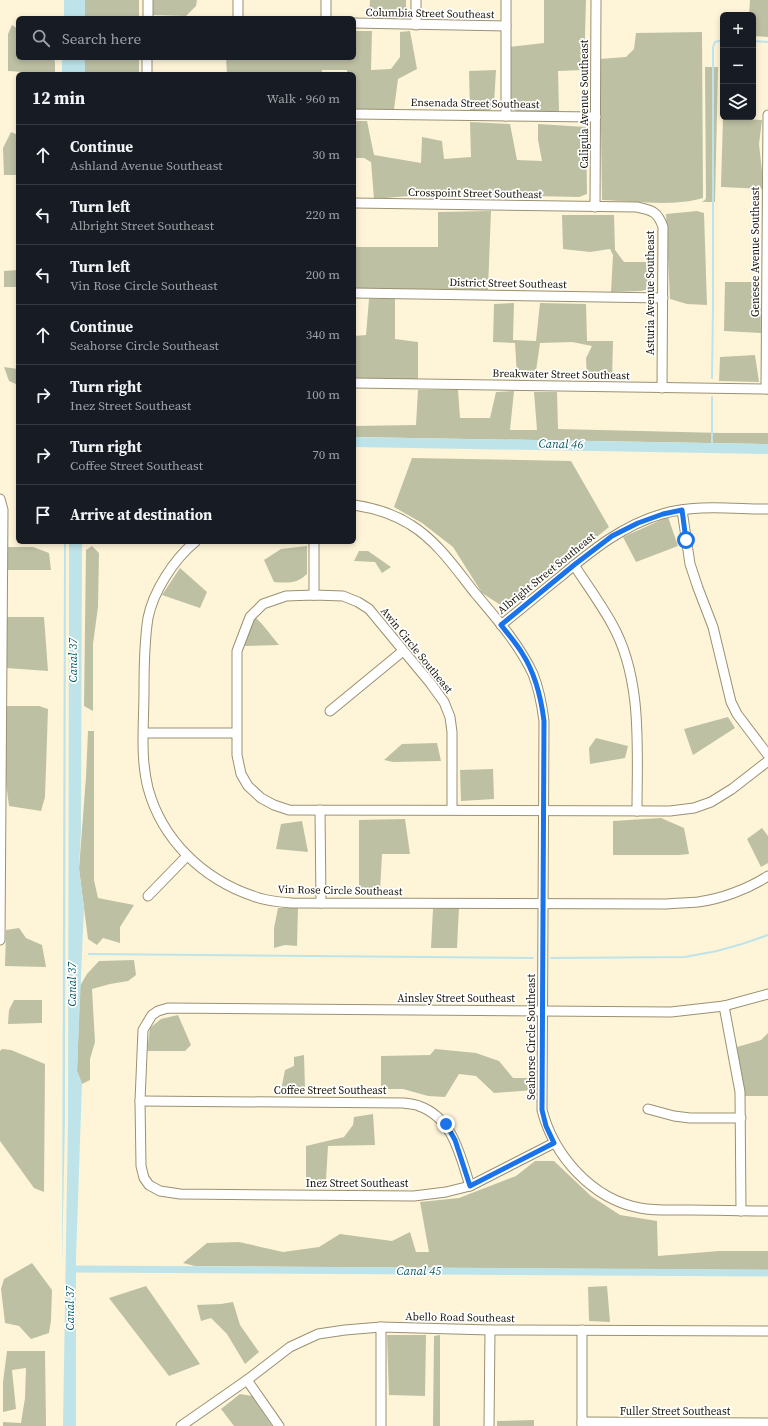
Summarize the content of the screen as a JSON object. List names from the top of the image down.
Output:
{
  "streets": {
    "street": [
      "Columbia Street Southeast",
      "Ensenada Street Southeast",
      "Caligula Avenue Southeast",
      "Crosspoint Street Southeast",
      "Genesee Avenue Southeast",
      "District Street Southeast",
      "Asturia Avenue Southeast",
      "Breakwater Street Southeast",
      "Albright Street Southeast",
      "Awin Circle Southeast",
      "Vin Rose Circle Southeast",
      "Ainsley Street Southeast",
      "Seahorse Circle Southeast",
      "Coffee Street Southeast",
      "Inez Street Southeast",
      "Abello Road Southeast",
      "Fuller Street Southeast"
    ]
  },
  "crossings": [
    ["Ensenada Street Southeast", "Caligula Avenue Southeast"],
    ["Caligula Avenue Southeast", "Crosspoint Street Southeast"],
    ["Caligula Avenue Southeast", "Asturia Avenue Southeast"],
    ["Crosspoint Street Southeast", "Asturia Avenue Southeast"],
    ["Genesee Avenue Southeast", "Breakwater Street Southeast"],
    ["District Street Southeast", "Asturia Avenue Southeast"],
    ["Asturia Avenue Southeast", "Breakwater Street Southeast"],
    ["Awin Circle Southeast", "Seahorse Circle Southeast"],
    ["Vin Rose Circle Southeast", "Seahorse Circle Southeast"],
    ["Ainsley Street Southeast", "Seahorse Circle Southeast"],
    ["Ainsley Street Southeast", "Coffee Street Southeast"],
    ["Ainsley Street Southeast", "Inez Street Southeast"],
    ["Seahorse Circle Southeast", "Inez Street Southeast"],
    ["Coffee Street Southeast", "Inez Street Southeast"]
  ],
  "water": ["Canal 46", "Canal 37", "Canal 45"],
  "page": {
    "map_buttons": ["+", "−"],
    "search": "Search here",
    "heading": ["12 min", "Walk · 960 m"],
    "list": [
      ["Continue", "Ashland Avenue Southeast", "30 m"],
      ["Turn left", "Albright Street Southeast", "220 m"],
      ["Turn left", "Vin Rose Circle Southeast", "200 m"],
      ["Continue", "Seahorse Circle Southeast", "340 m"],
      ["Turn right", "Inez Street Southeast", "100 m"],
      ["Turn right", "Coffee Street Southeast", "70 m"],
      "Arrive at destination"
    ]
  }
}
